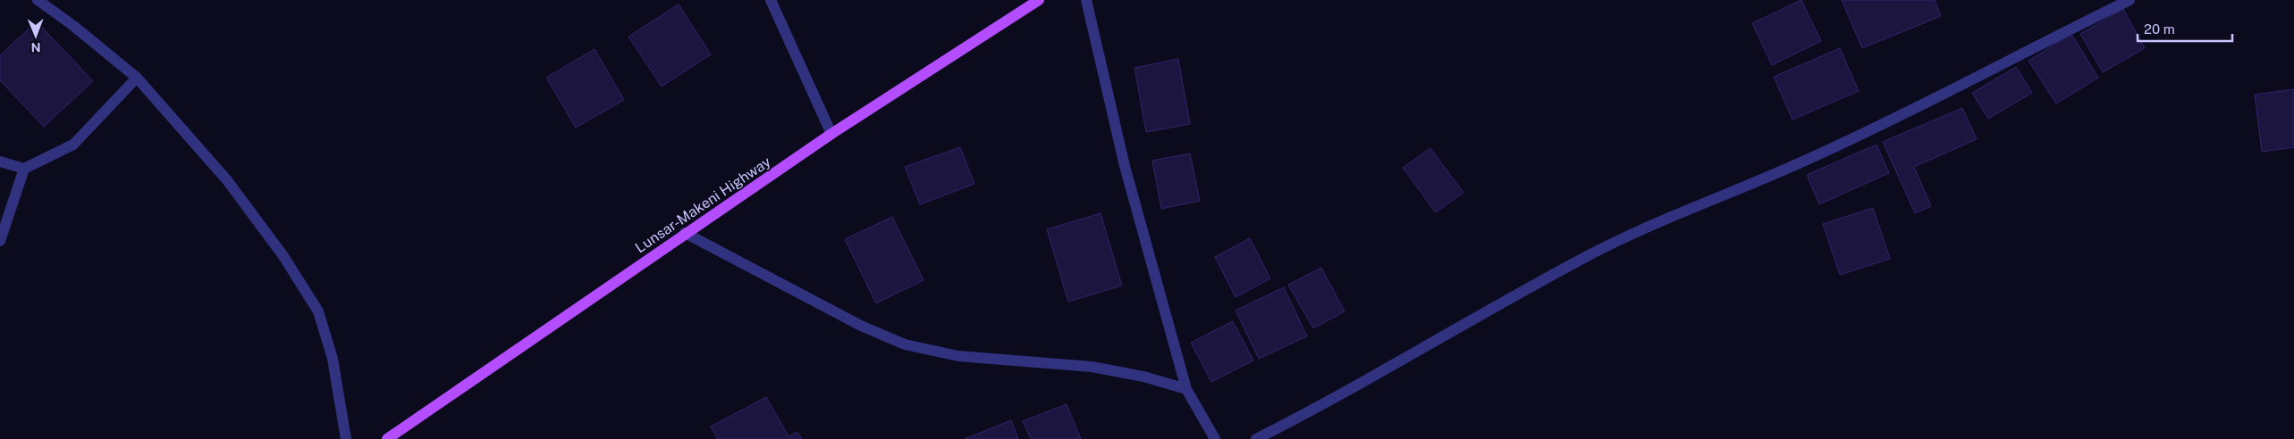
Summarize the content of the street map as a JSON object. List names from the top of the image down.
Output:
{
  "streets": {
    "main road": ["Lunsar-Makeni Highway"]
  },
  "scale_bar": "20 m",
  "north": "bottom"
}
